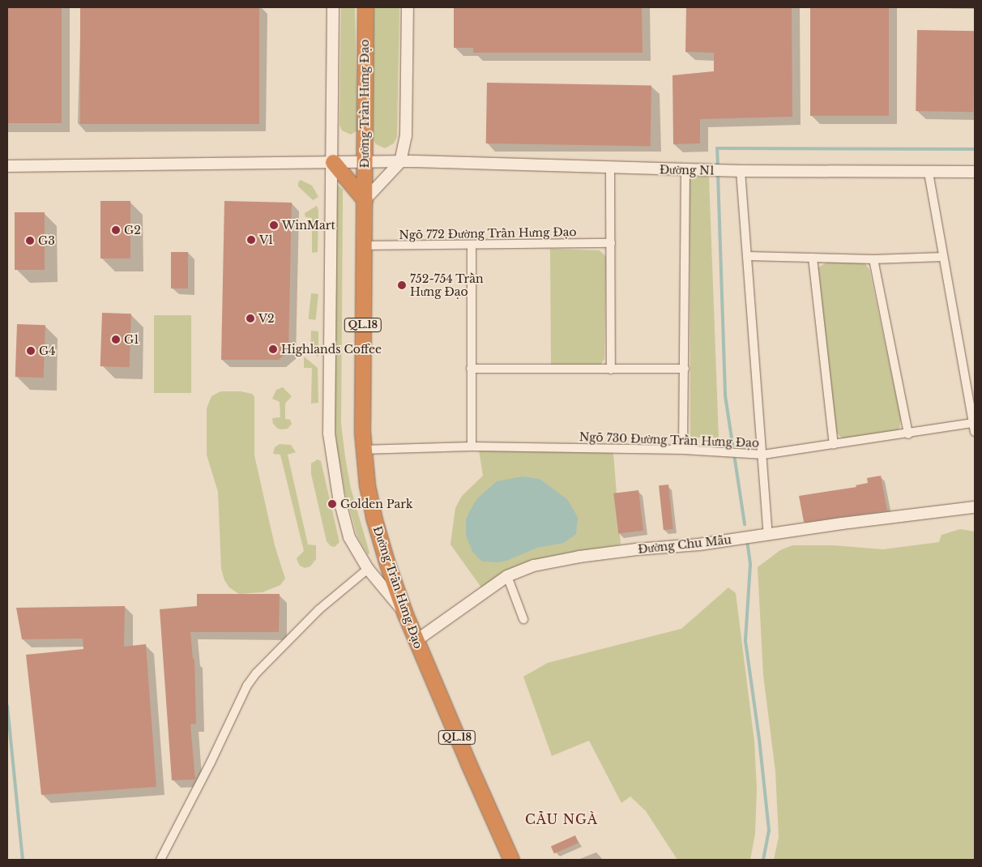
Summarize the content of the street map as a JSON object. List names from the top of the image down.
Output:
{
  "streets": {
    "highway": ["Đường Trần Hưng Đạo", "QL.18"],
    "street": [
      "Đường N1",
      "Ngõ 772 Đường Trần Hưng Đạo",
      "Ngõ 730 Đường Trần Hưng Đạo",
      "Đường Chu Mẫu"
    ]
  },
  "crossings": [
    ["Đường Trần Hưng Đạo", "Đường N1"],
    ["Đường Trần Hưng Đạo", "Ngõ 772 Đường Trần Hưng Đạo"],
    ["Đường Trần Hưng Đạo", "Ngõ 730 Đường Trần Hưng Đạo"],
    ["Đường Trần Hưng Đạo", "Đường Chu Mẫu"]
  ],
  "districts": ["CẦU NGÀ"],
  "places": [
    "WinMart",
    "G2",
    "V1",
    "G3",
    "752-754 Trần Hưng Đạo",
    "V2",
    "G1",
    "Highlands Coffee",
    "G4",
    "Golden Park"
  ]
}
